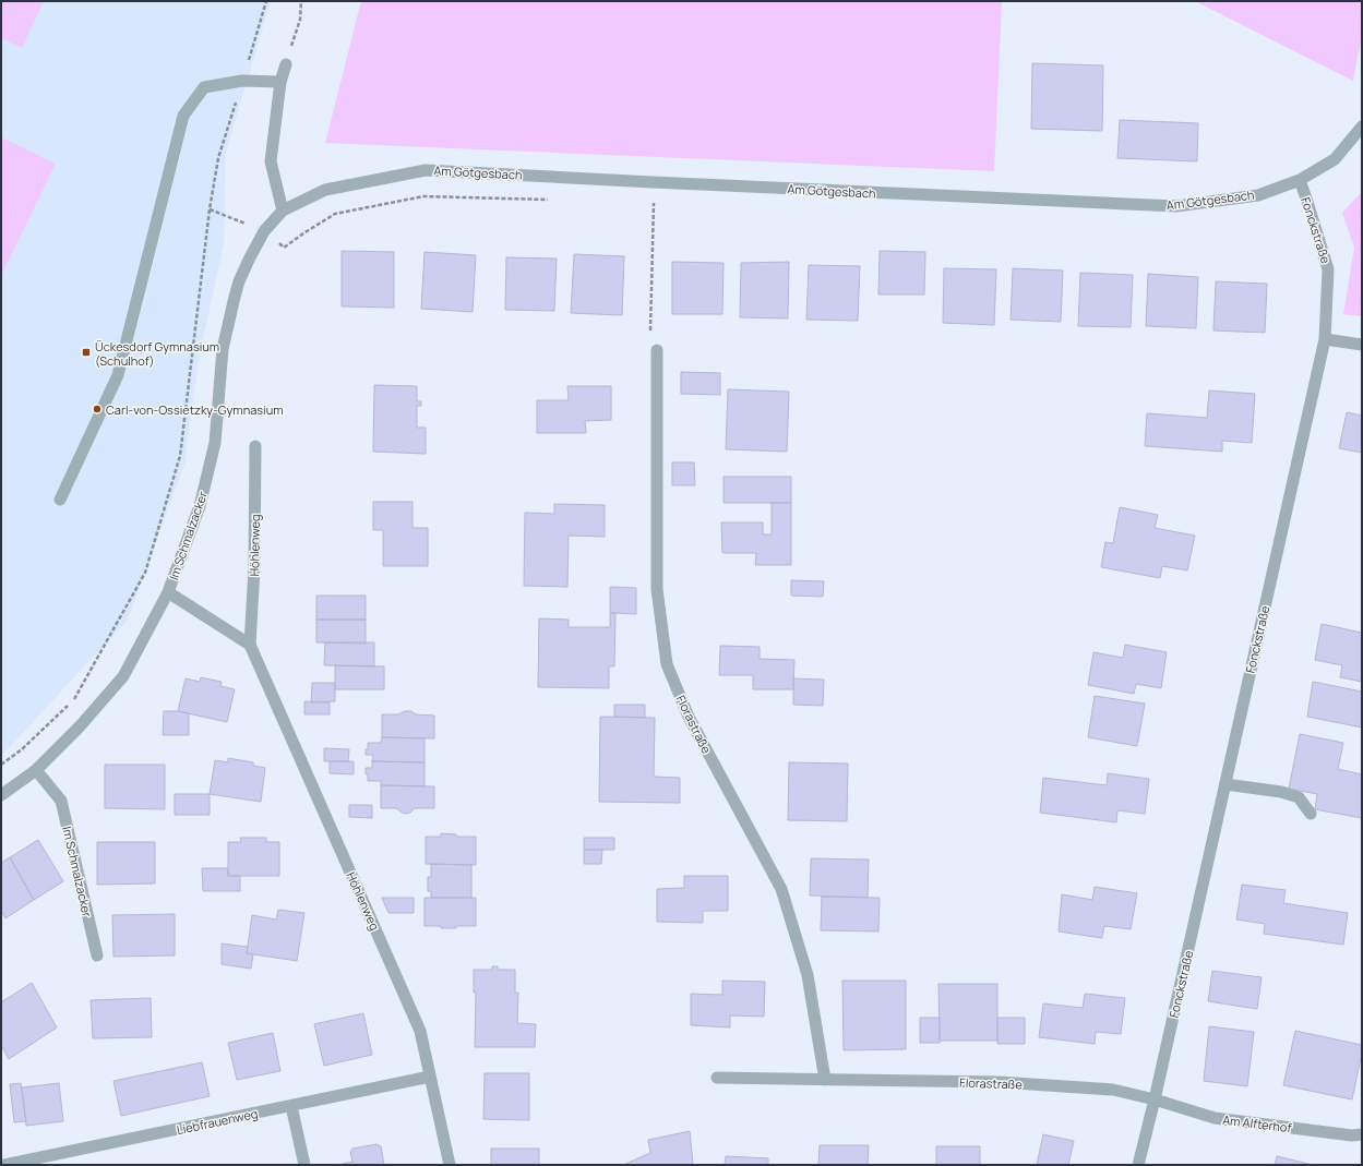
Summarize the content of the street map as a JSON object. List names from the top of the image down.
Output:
{
  "streets": {
    "street": [
      "Am Götgesbach",
      "Fonckstraße",
      "Im Schmalzacker",
      "Höhlenweg",
      "Florastraße",
      "Liebfrauenweg",
      "Am Alfterhof"
    ]
  },
  "crossings": [
    ["Am Götgesbach", "Fonckstraße"],
    ["Am Götgesbach", "Im Schmalzacker"],
    ["Fonckstraße", "Florastraße"],
    ["Fonckstraße", "Am Alfterhof"],
    ["Höhlenweg", "Liebfrauenweg"],
    ["Florastraße", "Am Alfterhof"]
  ],
  "places": {
    "transit": ["Ückesdorf Gymnasium (Schulhof)"],
    "other": ["Carl-von-Ossietzky-Gymnasium"]
  }
}
